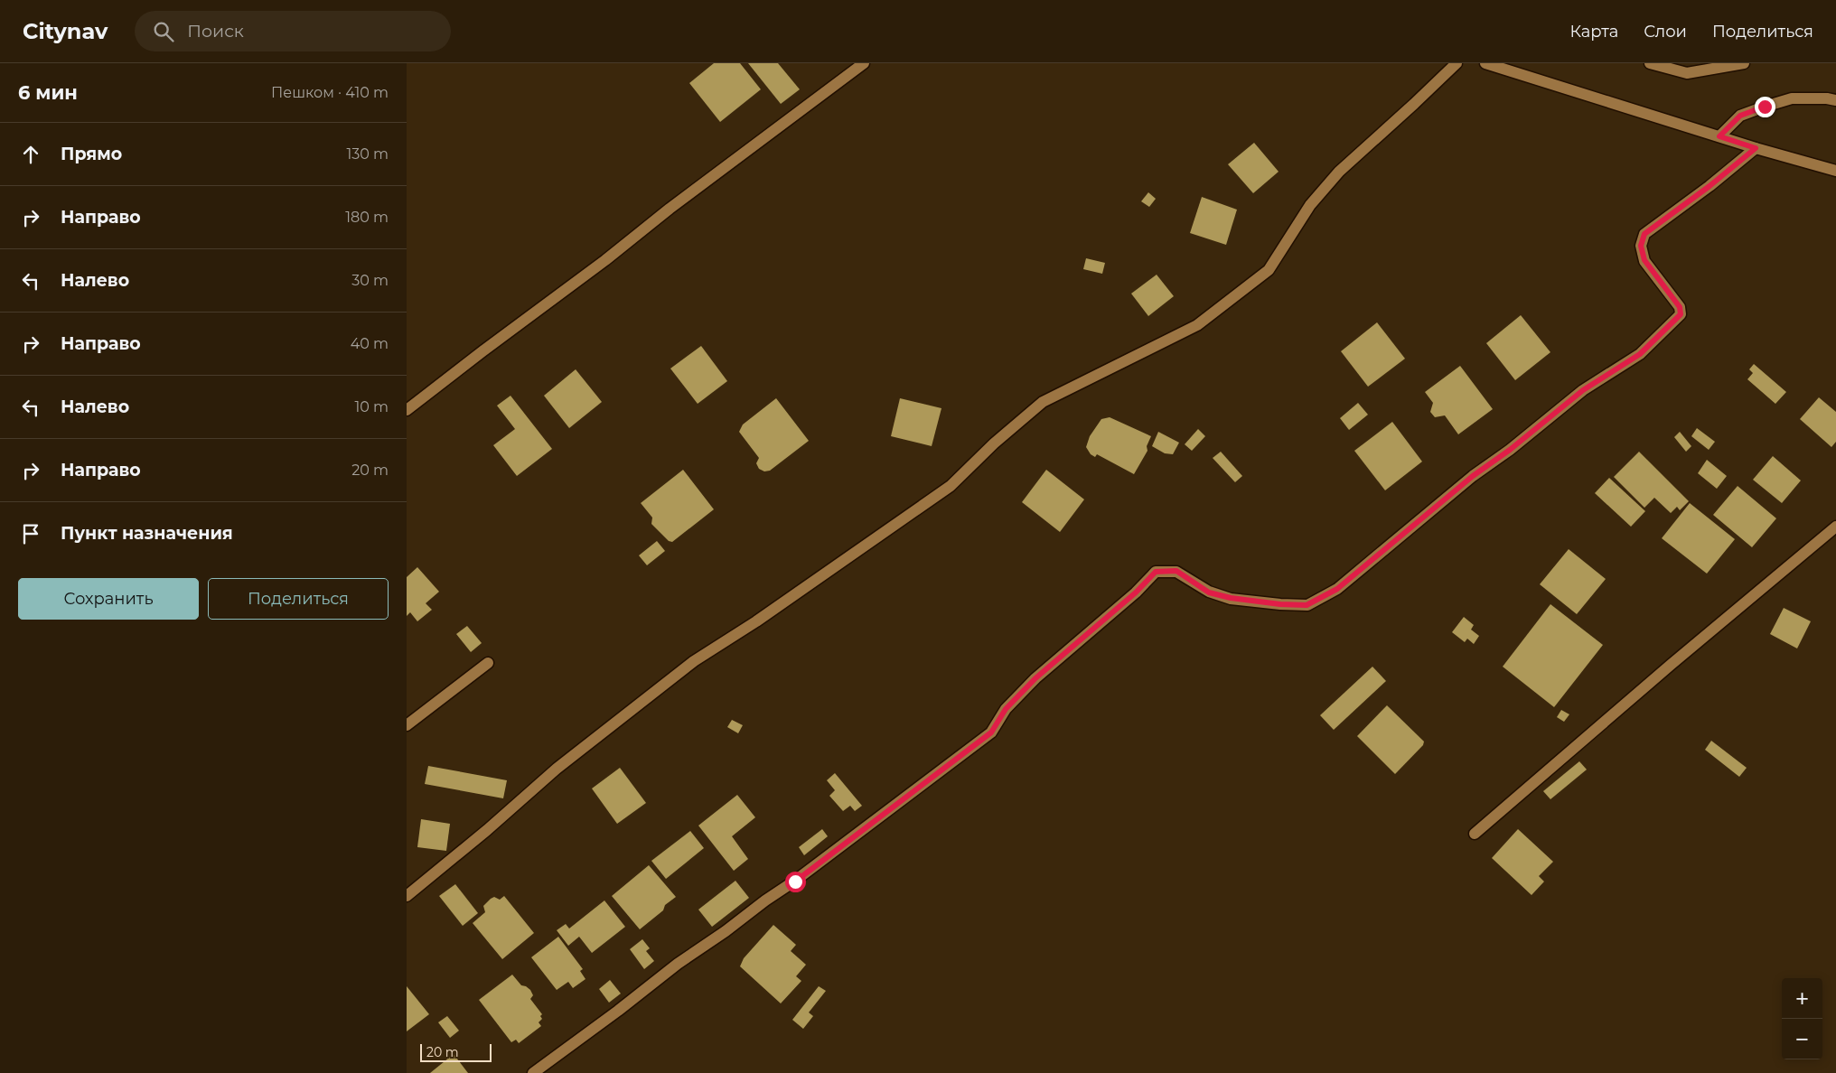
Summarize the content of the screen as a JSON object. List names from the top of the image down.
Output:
{
  "scale_bar": "20 m",
  "page": {
    "header": "Citynav",
    "search": "Поиск",
    "nav": ["Карта", "Слои", "Поделиться"],
    "heading": ["6 мин", "Пешком · 410 m"],
    "list": [
      ["Прямо", "130 m"],
      ["Направо", "180 m"],
      ["Налево", "30 m"],
      ["Направо", "40 m"],
      ["Налево", "10 m"],
      ["Направо", "20 m"],
      "Пункт назначения"
    ],
    "buttons": ["Сохранить", "Поделиться"],
    "map_buttons": ["+", "−"],
    "scale": "20 m"
  }
}
